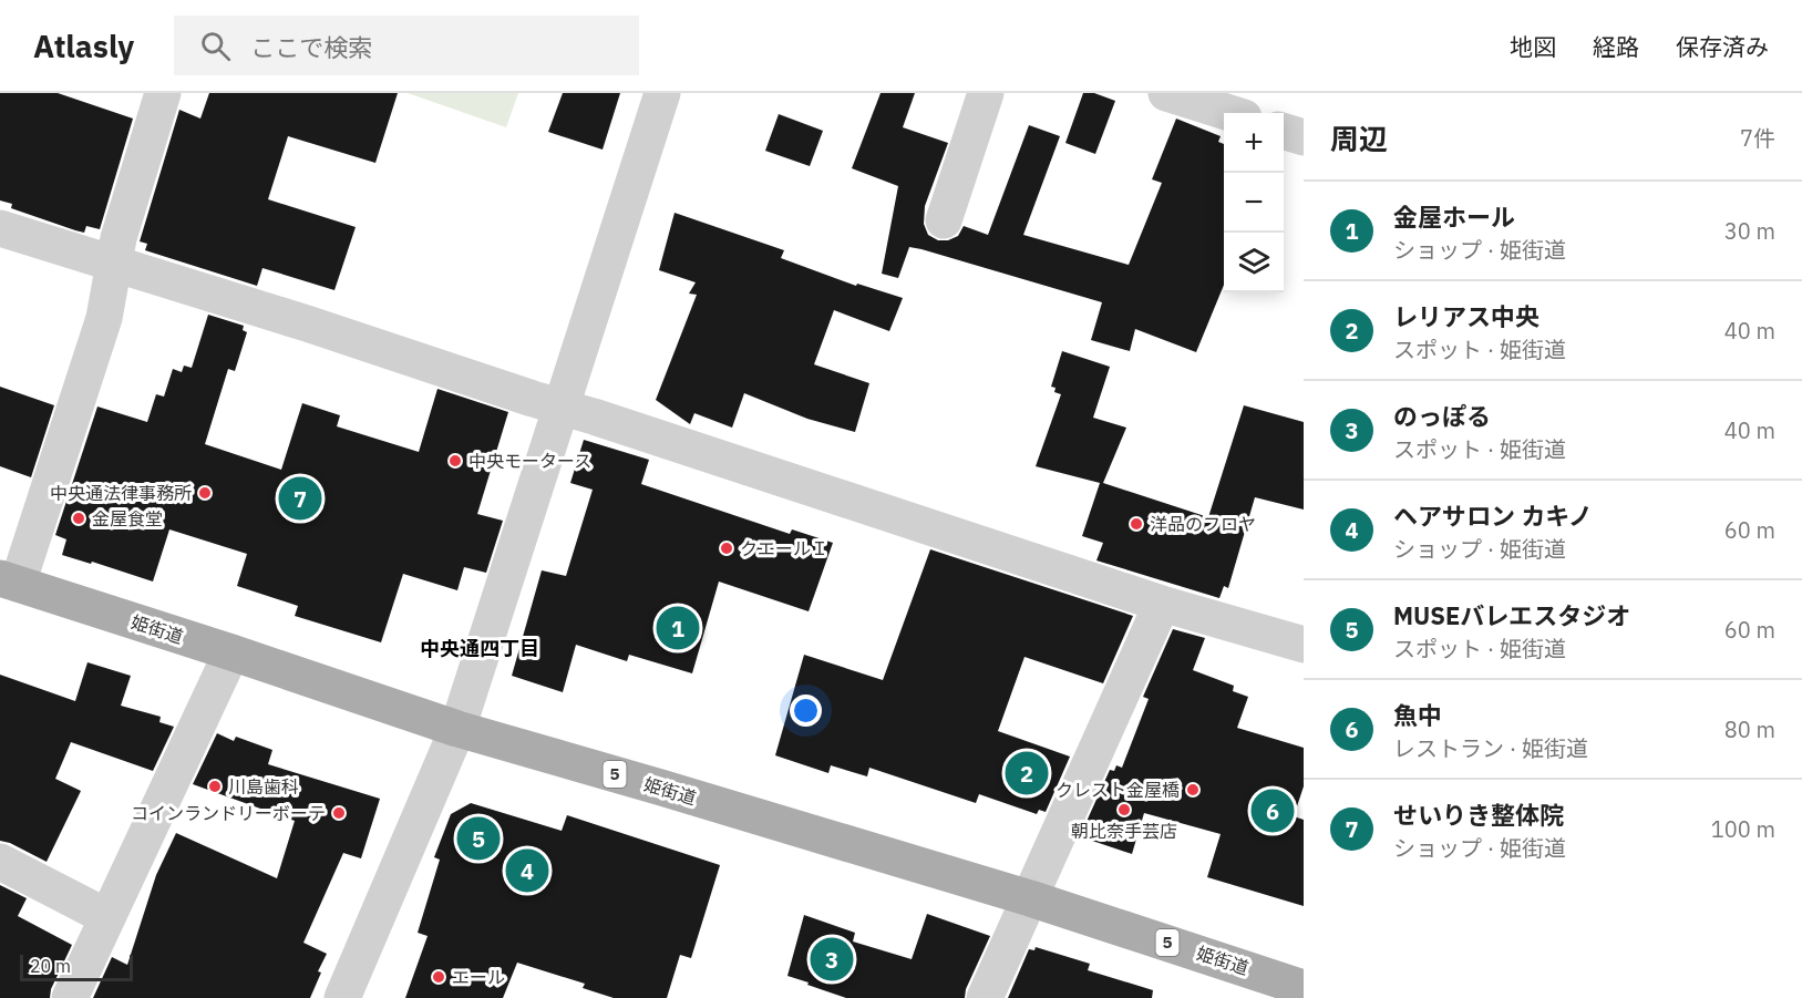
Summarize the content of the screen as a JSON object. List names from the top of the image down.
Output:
{
  "streets": {
    "main road": ["姫街道", "5"]
  },
  "districts": ["中央通四丁目"],
  "places": [
    "中央モータース",
    "中央通法律事務所",
    "金屋食堂",
    "洋品のフロヤ",
    "クエールＩ",
    "川島歯科",
    "クレスト金屋橋",
    "朝比奈手芸店",
    "コインランドリーボーテ",
    "エール"
  ],
  "scale_bar": "20 m",
  "page": {
    "header": "Atlasly",
    "search": "ここで検索",
    "nav": ["地図", "経路", "保存済み"],
    "heading": ["周辺", "7件"],
    "map_buttons": ["+", "−"],
    "list": [
      {
        "mark": "1",
        "name": "金屋ホール",
        "note": "ショップ · 姫街道",
        "value": "30 m"
      },
      {
        "mark": "2",
        "name": "レリアス中央",
        "note": "スポット · 姫街道",
        "value": "40 m"
      },
      {
        "mark": "3",
        "name": "のっぽる",
        "note": "スポット · 姫街道",
        "value": "40 m"
      },
      {
        "mark": "4",
        "name": "ヘアサロン カキノ",
        "note": "ショップ · 姫街道",
        "value": "60 m"
      },
      {
        "mark": "5",
        "name": "MUSEバレエスタジオ",
        "note": "スポット · 姫街道",
        "value": "60 m"
      },
      {
        "mark": "6",
        "name": "魚中",
        "note": "レストラン · 姫街道",
        "value": "80 m"
      },
      {
        "mark": "7",
        "name": "せいりき整体院",
        "note": "ショップ · 姫街道",
        "value": "100 m"
      }
    ],
    "pins": [
      "7",
      "1",
      "2",
      "6",
      "5",
      "4",
      "3"
    ],
    "scale": "20 m"
  }
}
